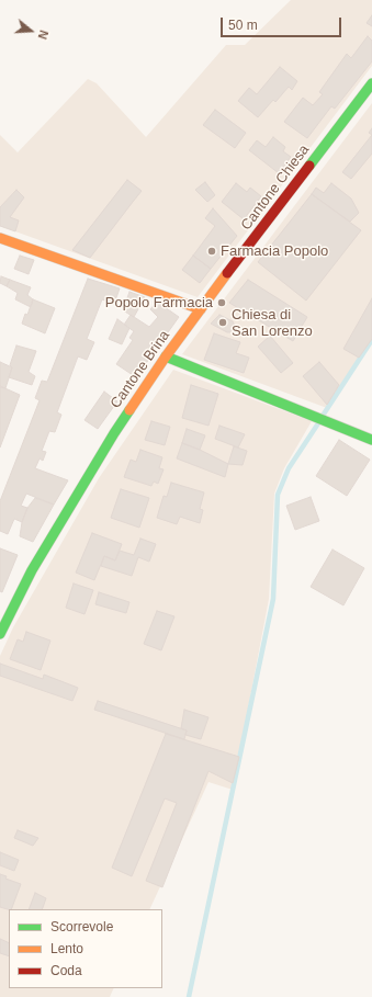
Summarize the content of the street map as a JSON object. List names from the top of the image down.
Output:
{
  "streets": {
    "street": ["Cantone Chiesa", "Cantone Brina"]
  },
  "crossings": [
    ["Cantone Chiesa", "Cantone Brina"]
  ],
  "places": ["Farmacia Popolo", "Popolo Farmacia", "Chiesa di San Lorenzo"],
  "legend": ["Scorrevole", "Lento", "Coda"],
  "scale_bar": "50 m",
  "north": "right"
}
